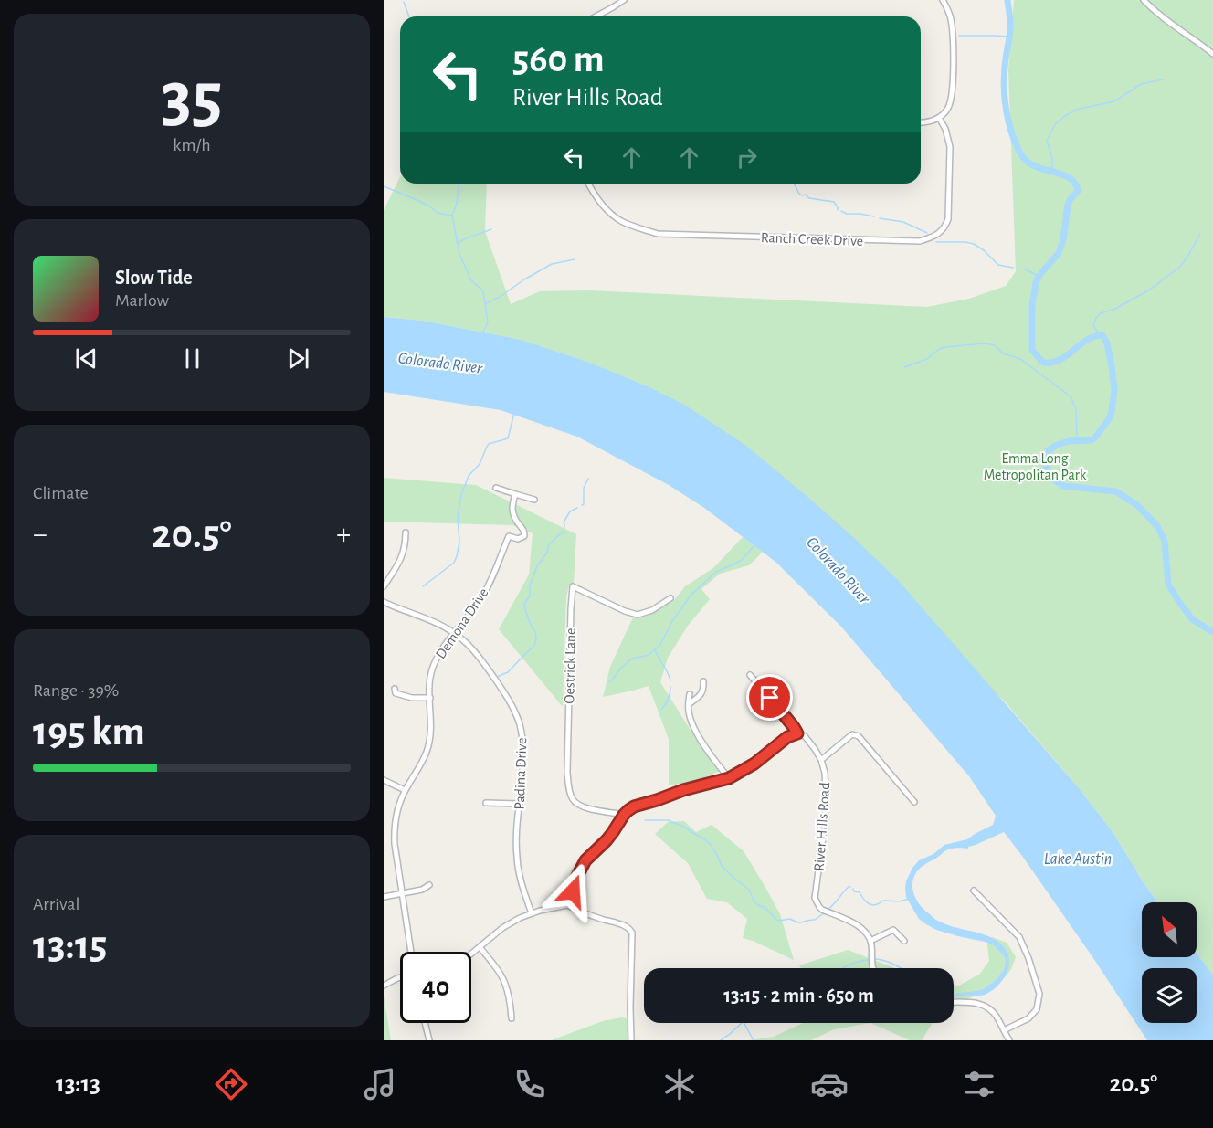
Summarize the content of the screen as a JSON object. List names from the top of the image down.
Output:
{
  "streets": {
    "street": [
      "Ranch Creek Drive",
      "Demona Drive",
      "Oestrick Lane",
      "Padina Drive",
      "River Hills Road"
    ]
  },
  "crossings": [
    ["Demona Drive", "Padina Drive"]
  ],
  "water": ["Colorado River", "Lake Austin"],
  "parks": ["Emma Long Metropolitan Park"],
  "north": "top left",
  "page": {
    "tile": [
      ["35", "km/h"],
      "Climate",
      ["Range · 39%", "195 km"],
      ["Arrival", "13:15"]
    ],
    "turn": ["560 m", "River Hills Road"],
    "song": ["Slow Tide", "Marlow"],
    "heat": ["−", "20.5°", "+"],
    "limit": "40",
    "trip": "13:15 · 2 min · 650 m",
    "tabs": ["13:13", "20.5°"]
  }
}
